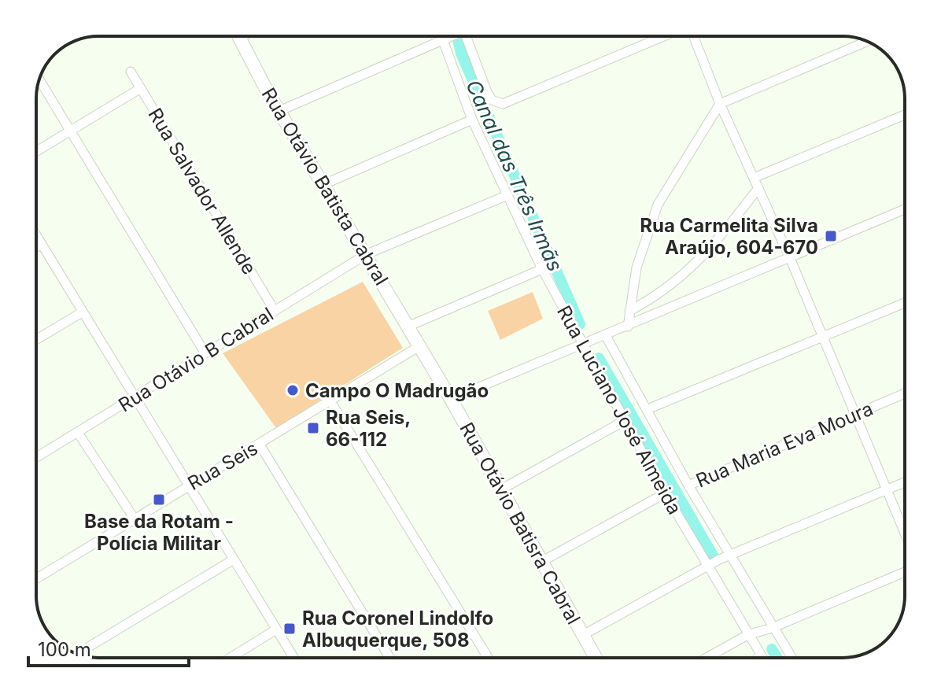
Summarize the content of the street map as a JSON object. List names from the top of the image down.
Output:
{
  "streets": {
    "street": [
      "Rua Otávio Batista Cabral",
      "Rua Salvador Allende",
      "Rua Otávio B Cabral",
      "Rua Luciano José Almeida",
      "Rua Maria Eva Moura",
      "Rua Seis",
      "Rua Otávio Batisra Cabral"
    ]
  },
  "crossings": [
    ["Rua Otávio Batista Cabral", "Rua Otávio B Cabral"],
    ["Rua Otávio Batista Cabral", "Rua Seis"],
    ["Rua Otávio Batista Cabral", "Rua Otávio Batisra Cabral"],
    ["Rua Salvador Allende", "Rua Otávio B Cabral"],
    ["Rua Otávio B Cabral", "Rua Luciano José Almeida"],
    ["Rua Luciano José Almeida", "Rua Maria Eva Moura"],
    ["Rua Seis", "Rua Otávio Batisra Cabral"]
  ],
  "water": ["Canal das Três Irmãs"],
  "places": {
    "transit": [
      "Rua Carmelita Silva Araújo, 604-670",
      "Rua Seis, 66-112",
      "Base da Rotam - Polícia Militar",
      "Rua Coronel Lindolfo Albuquerque, 508"
    ],
    "other": ["Campo O Madrugão"]
  },
  "scale_bar": "100 m"
}
